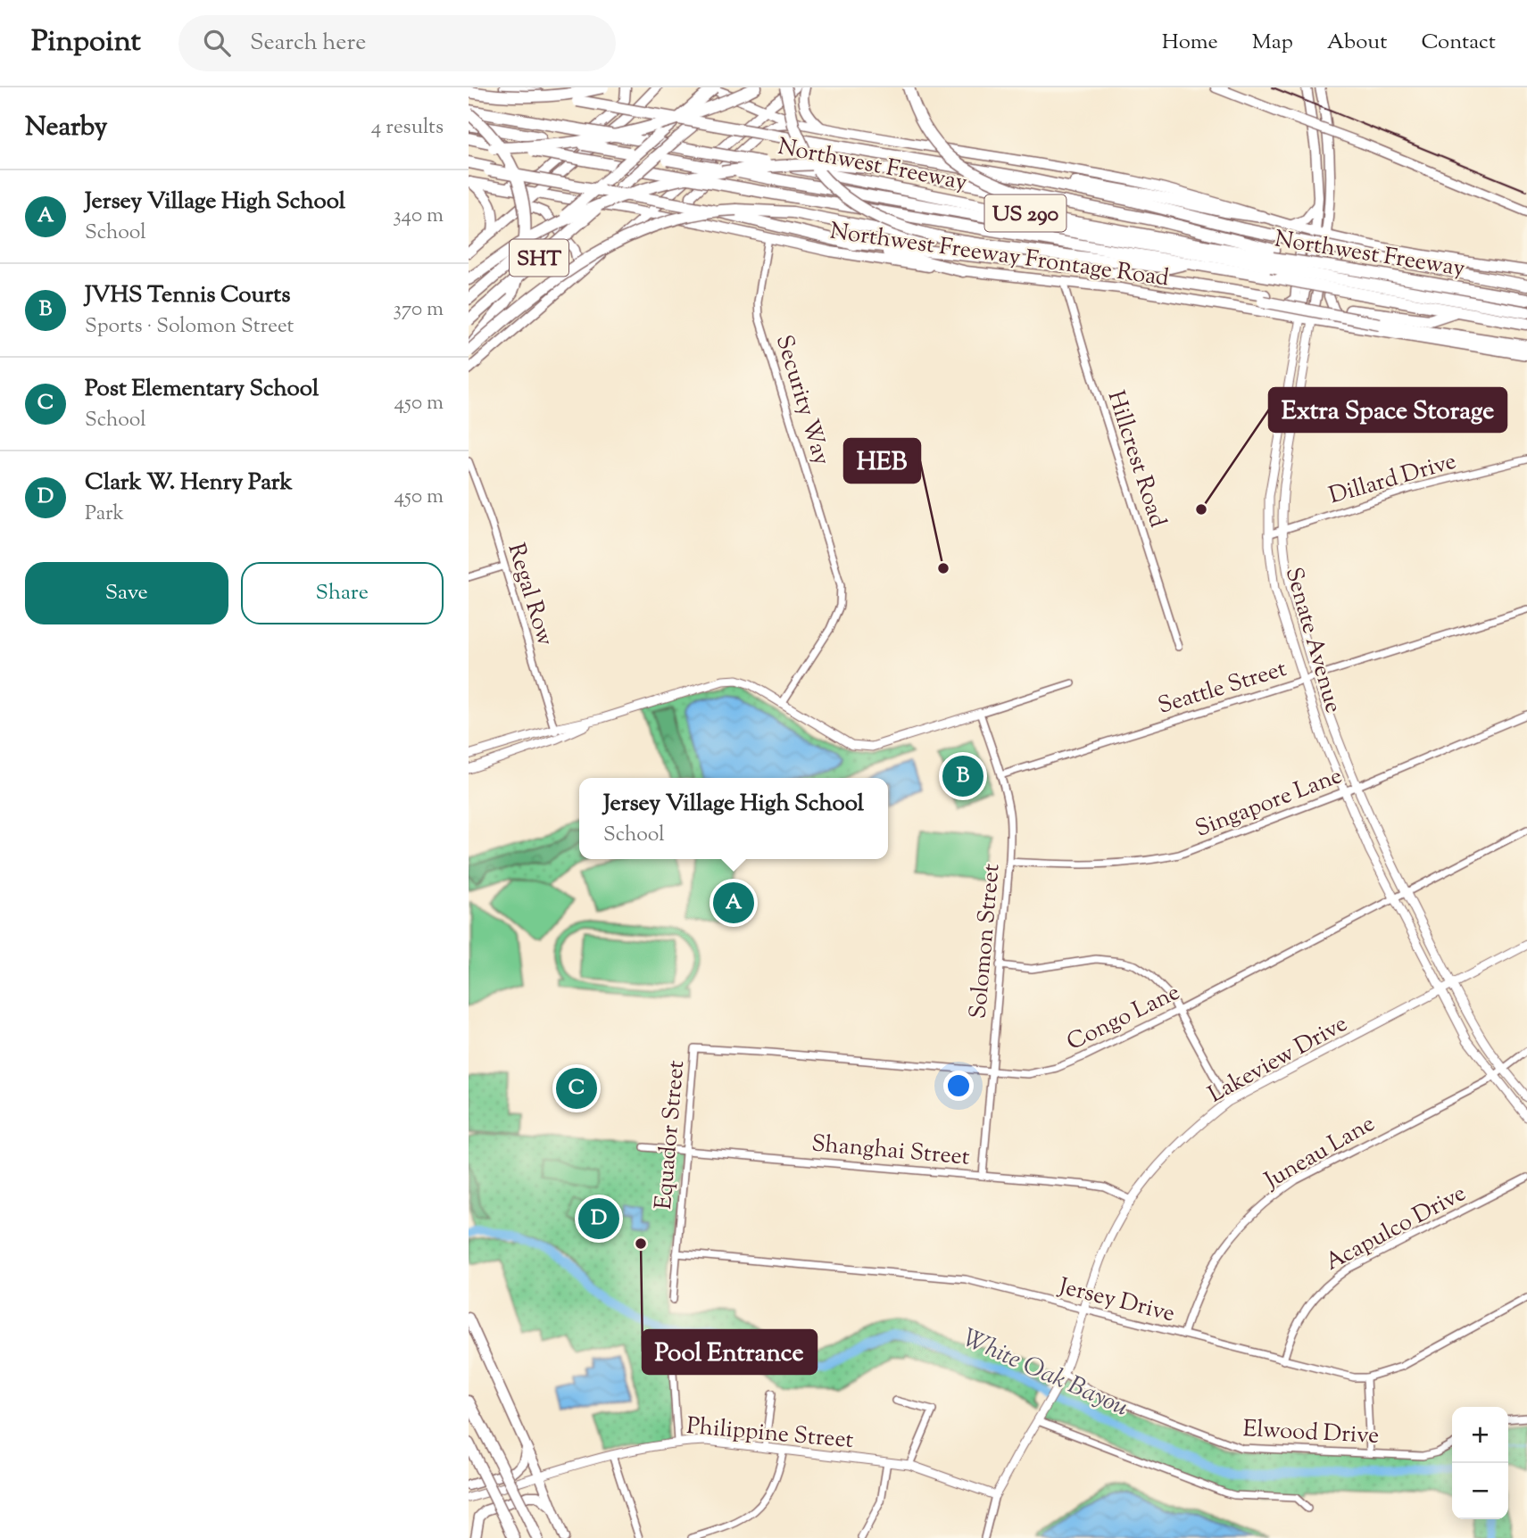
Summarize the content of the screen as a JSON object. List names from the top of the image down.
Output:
{
  "streets": {
    "highway": ["Northwest Freeway", "US 290", "SHT"],
    "main road": ["Northwest Freeway Frontage Road", "Senate Avenue"],
    "street": [
      "Security Way",
      "Hillcrest Road",
      "Dillard Drive",
      "Regal Row",
      "Seattle Street",
      "Singapore Lane",
      "Solomon Street",
      "Congo Lane",
      "Lakeview Drive",
      "Equador Street",
      "Shanghai Street",
      "Juneau Lane",
      "Acapulco Drive",
      "Jersey Drive",
      "Elwood Drive",
      "Philippine Street"
    ]
  },
  "crossings": [
    ["Northwest Freeway Frontage Road", "Security Way"],
    ["Northwest Freeway Frontage Road", "Hillcrest Road"],
    ["Northwest Freeway Frontage Road", "Senate Avenue"],
    ["Dillard Drive", "Senate Avenue"],
    ["Senate Avenue", "Seattle Street"],
    ["Senate Avenue", "Singapore Lane"],
    ["Senate Avenue", "Congo Lane"],
    ["Senate Avenue", "Lakeview Drive"],
    ["Senate Avenue", "Juneau Lane"],
    ["Seattle Street", "Solomon Street"],
    ["Singapore Lane", "Solomon Street"],
    ["Solomon Street", "Congo Lane"],
    ["Solomon Street", "Shanghai Street"],
    ["Congo Lane", "Equador Street"],
    ["Lakeview Drive", "Shanghai Street"],
    ["Lakeview Drive", "Jersey Drive"],
    ["Lakeview Drive", "Elwood Drive"],
    ["Lakeview Drive", "Philippine Street"],
    ["Equador Street", "Shanghai Street"],
    ["Equador Street", "Jersey Drive"],
    ["Juneau Lane", "Jersey Drive"],
    ["Acapulco Drive", "Jersey Drive"]
  ],
  "water": ["White Oak Bayou"],
  "places": ["Extra Space Storage", "HEB", "Pool Entrance"],
  "page": {
    "header": "Pinpoint",
    "search": "Search here",
    "nav": [
      "Home",
      "Map",
      "About",
      "Contact"
    ],
    "heading": ["Nearby", "4 results"],
    "list": [
      {
        "mark": "A",
        "name": "Jersey Village High School",
        "note": "School",
        "value": "340 m"
      },
      {
        "mark": "B",
        "name": "JVHS Tennis Courts",
        "note": "Sports · Solomon Street",
        "value": "370 m"
      },
      {
        "mark": "C",
        "name": "Post Elementary School",
        "note": "School",
        "value": "450 m"
      },
      {
        "mark": "D",
        "name": "Clark W. Henry Park",
        "note": "Park",
        "value": "450 m"
      }
    ],
    "buttons": ["Save", "Share"],
    "pins": [
      "B",
      "A",
      "C",
      "D"
    ],
    "popup": ["Jersey Village High School", "School"],
    "map_buttons": ["+", "−"]
  }
}
